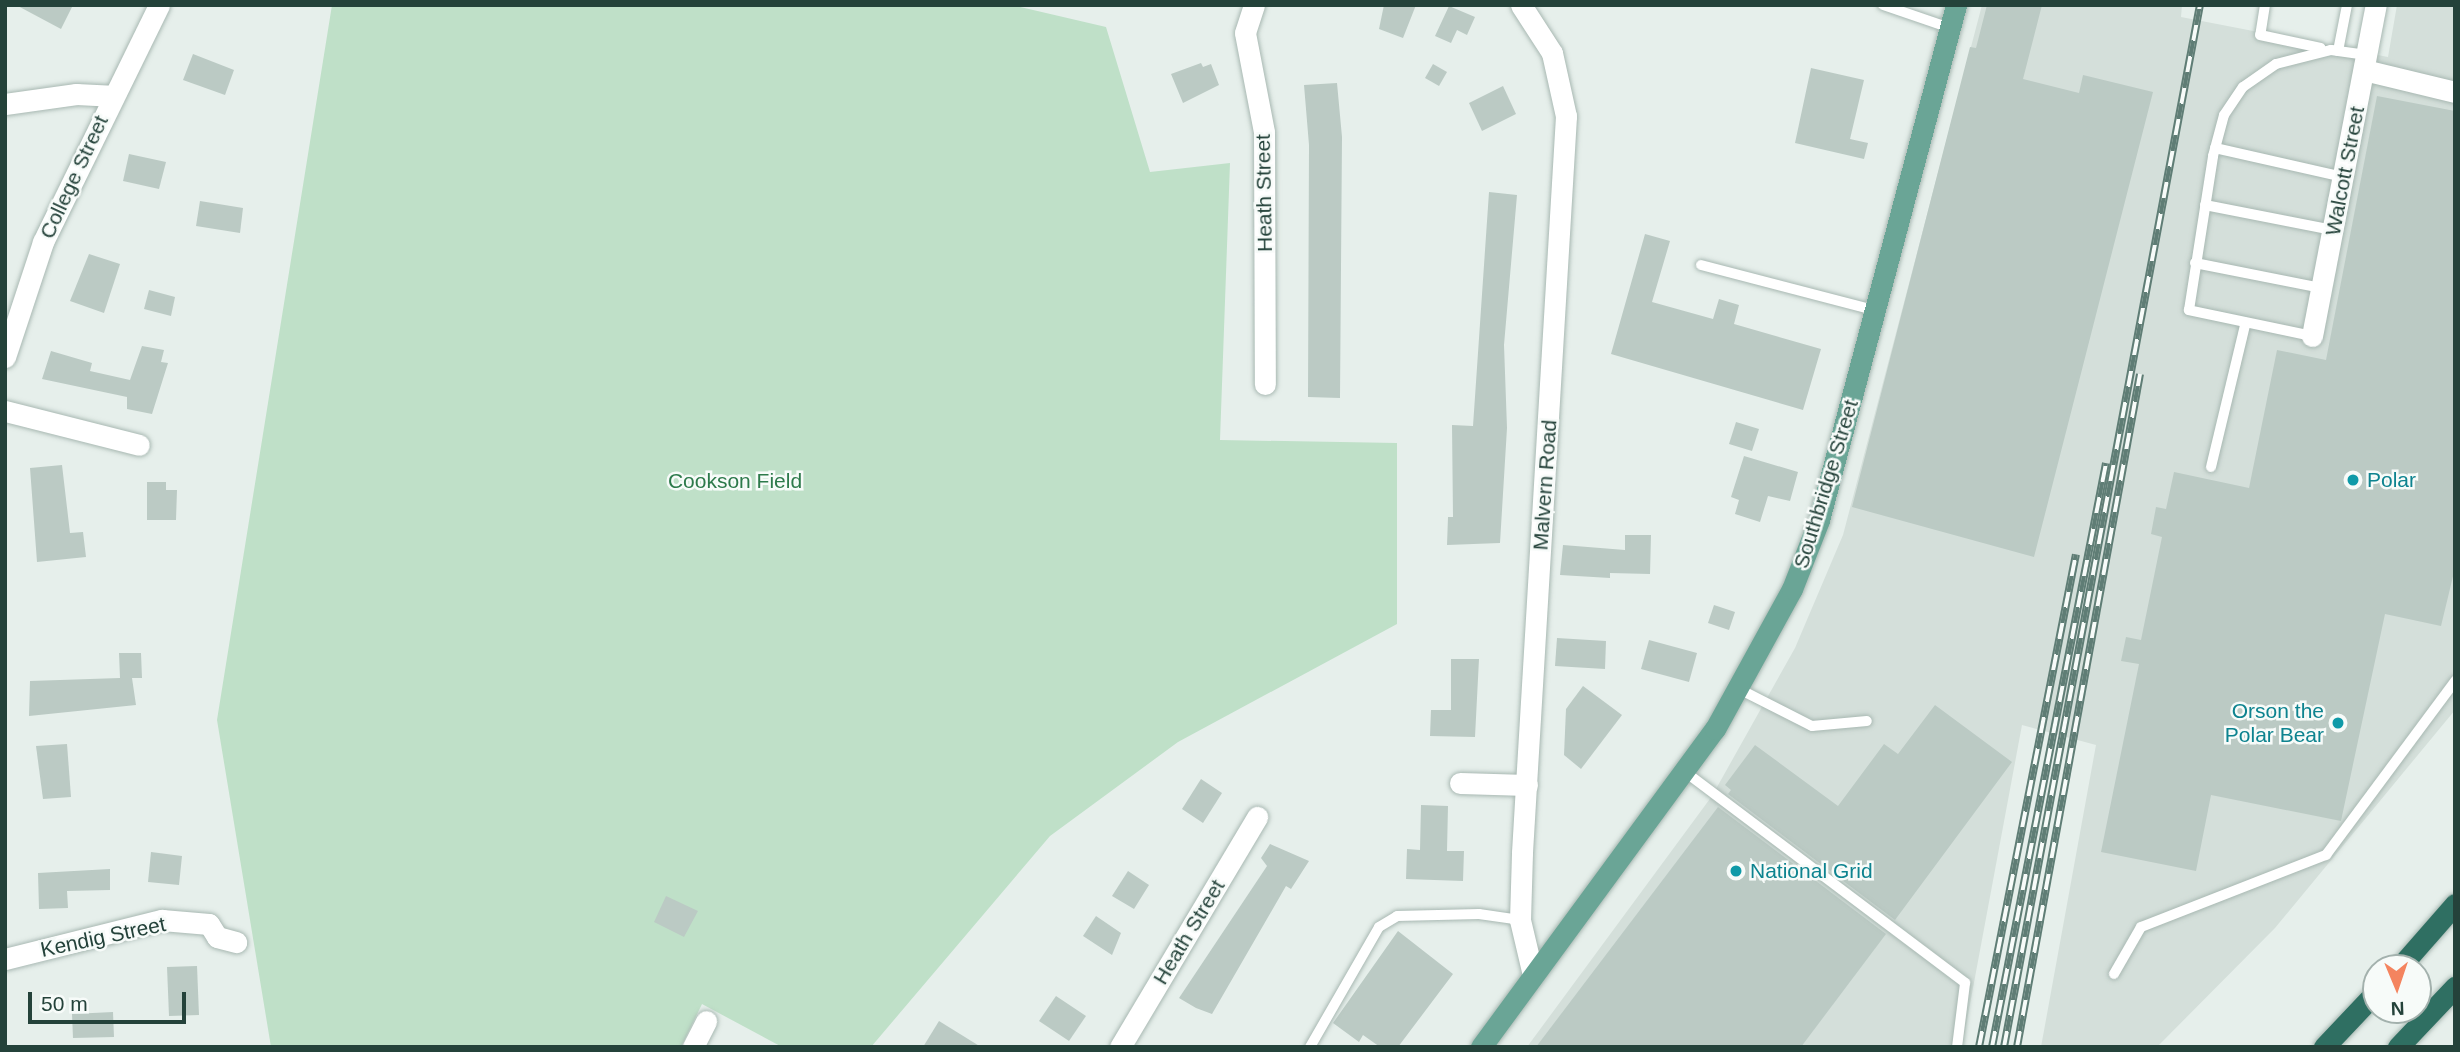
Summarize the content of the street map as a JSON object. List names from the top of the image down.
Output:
{
  "streets": {
    "main road": ["Southbridge Street"],
    "street": [
      "Walcott Street",
      "College Street",
      "Heath Street",
      "Malvern Road",
      "Kendig Street"
    ]
  },
  "crossings": [
    ["Southbridge Street", "Malvern Road"]
  ],
  "parks": ["Cookson Field"],
  "places": ["Polar", "Orson the Polar Bear", "National Grid"],
  "scale_bar": "50 m",
  "north": "bottom"
}
